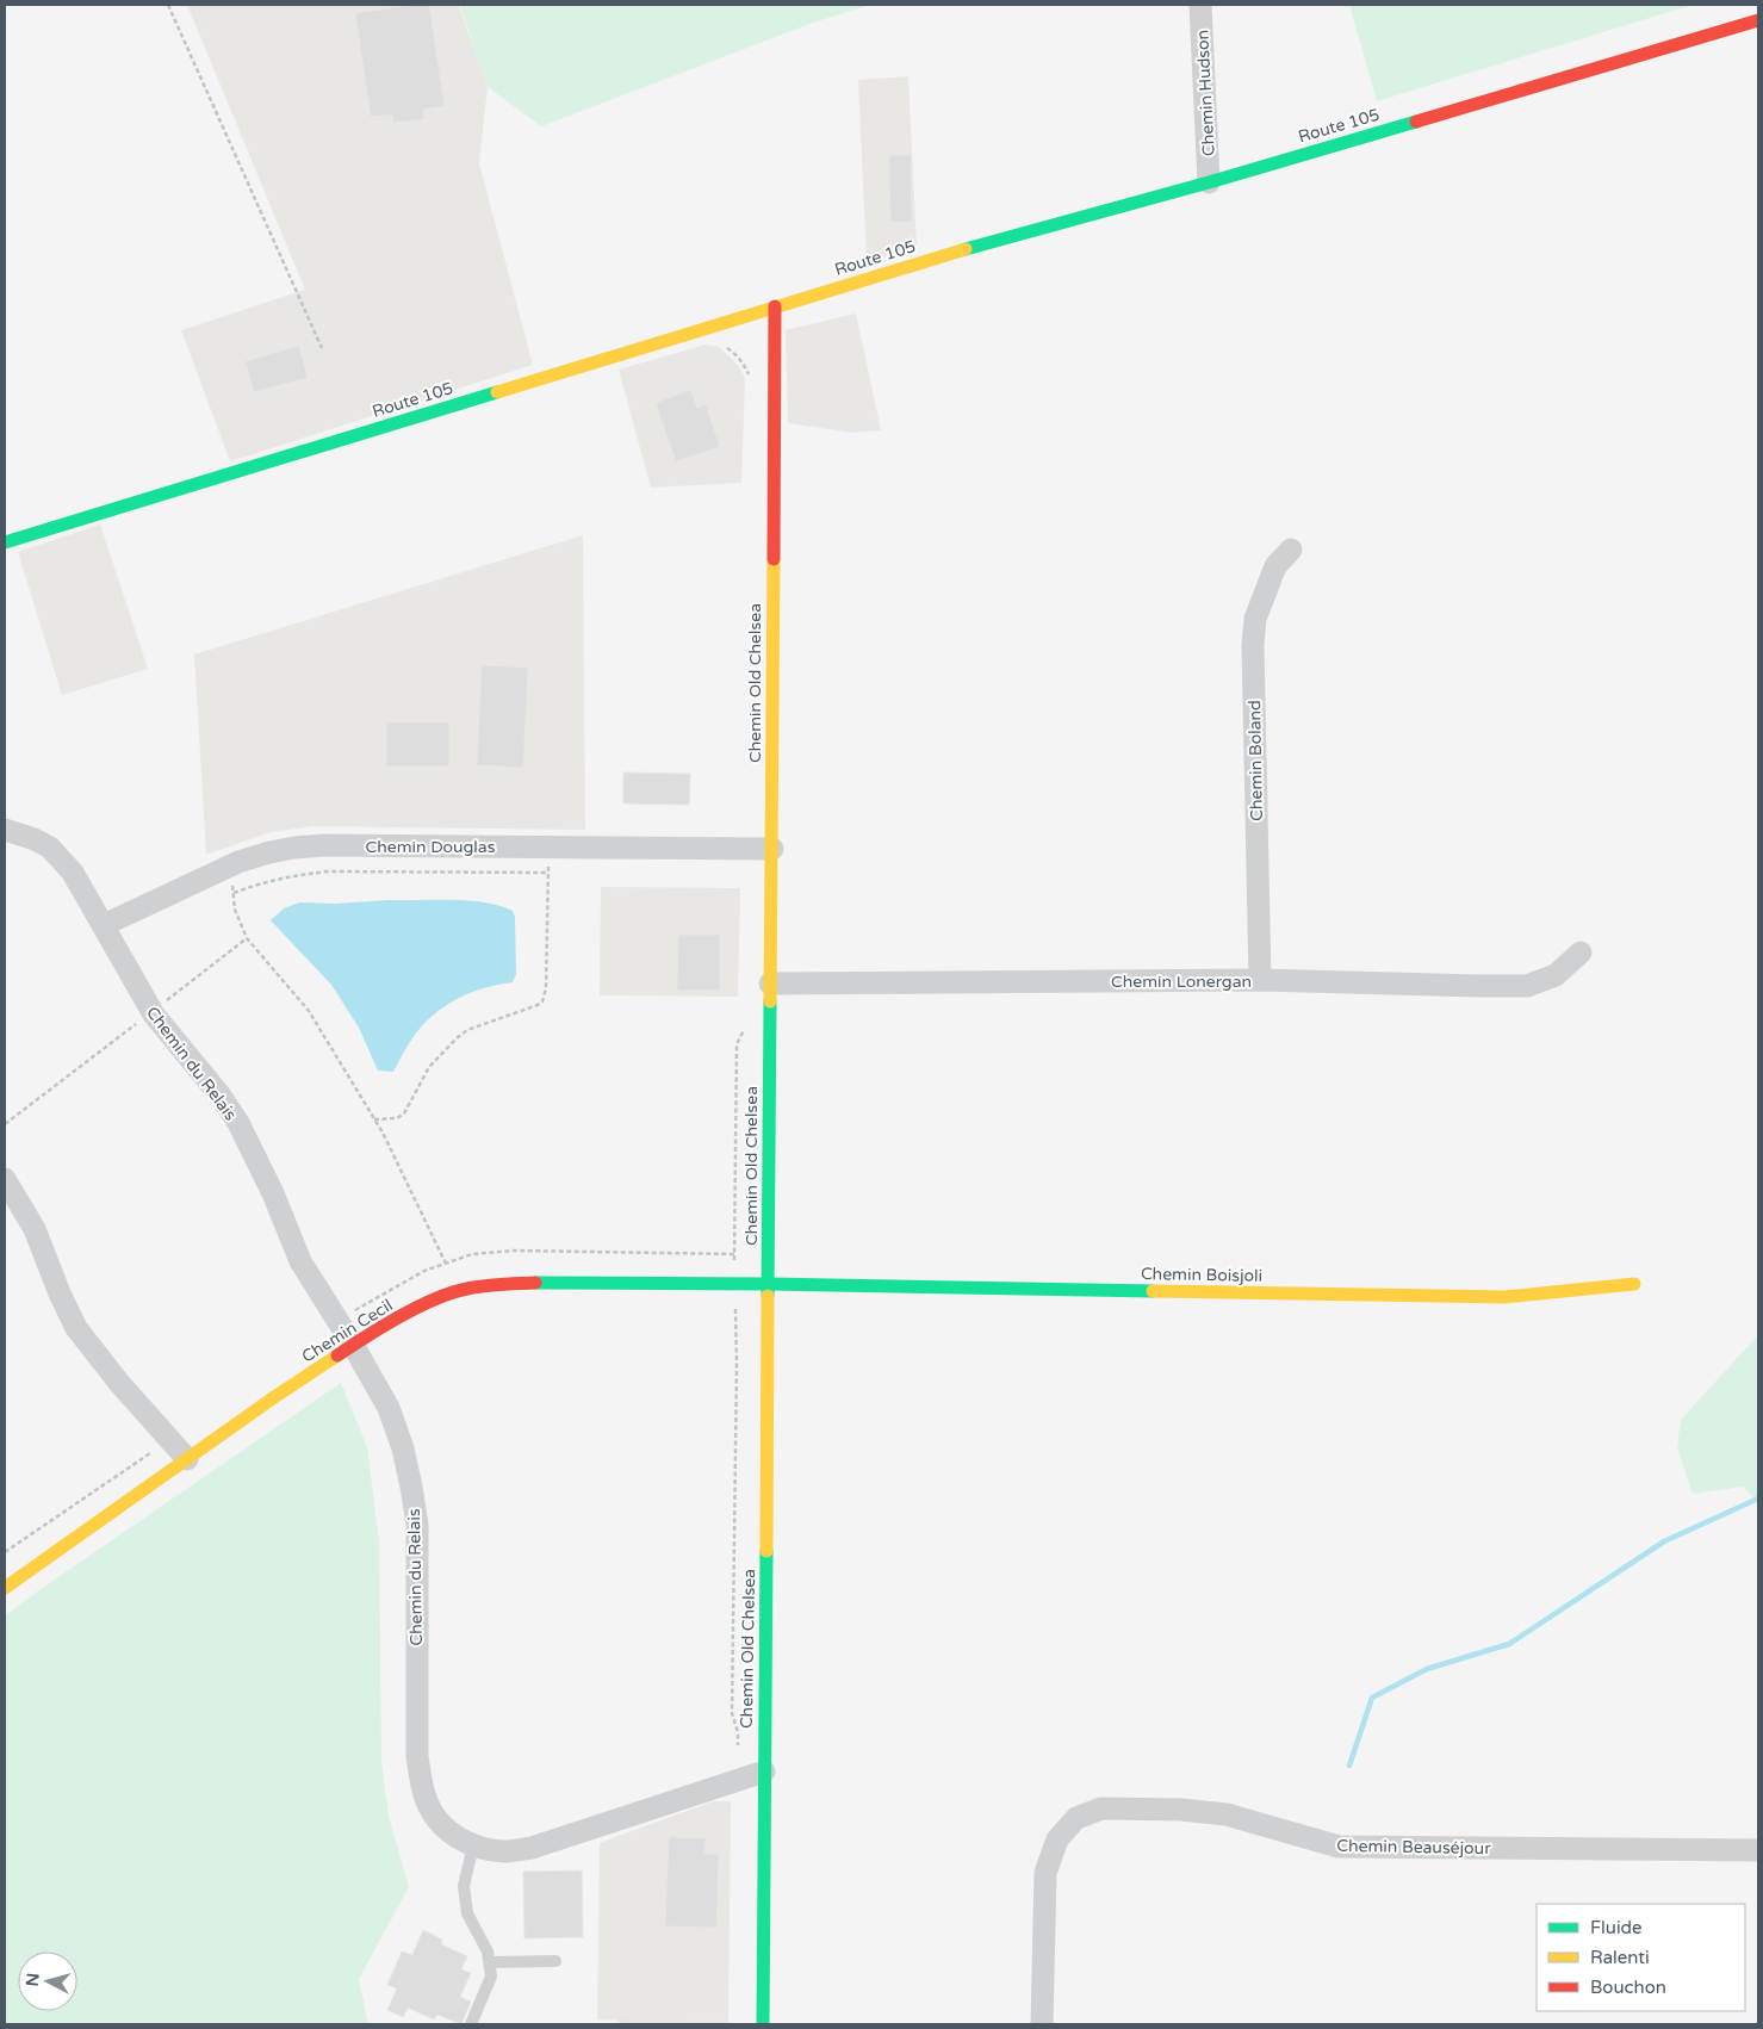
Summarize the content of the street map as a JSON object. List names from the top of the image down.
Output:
{
  "streets": {
    "street": [
      "Chemin Hudson",
      "Route 105",
      "Chemin Old Chelsea",
      "Chemin Boland",
      "Chemin Douglas",
      "Chemin Lonergan",
      "Chemin du Relais",
      "Chemin Boisjoli",
      "Chemin Cecil",
      "Chemin Beauséjour"
    ]
  },
  "crossings": [
    ["Chemin Hudson", "Route 105"],
    ["Route 105", "Chemin Old Chelsea"],
    ["Chemin Old Chelsea", "Chemin Douglas"],
    ["Chemin Old Chelsea", "Chemin Lonergan"],
    ["Chemin Old Chelsea", "Chemin du Relais"],
    ["Chemin Old Chelsea", "Chemin Boisjoli"],
    ["Chemin Old Chelsea", "Chemin Cecil"],
    ["Chemin Boland", "Chemin Lonergan"],
    ["Chemin Douglas", "Chemin du Relais"],
    ["Chemin du Relais", "Chemin Cecil"],
    ["Chemin Boisjoli", "Chemin Cecil"]
  ],
  "legend": ["Fluide", "Ralenti", "Bouchon"],
  "north": "left"
}
